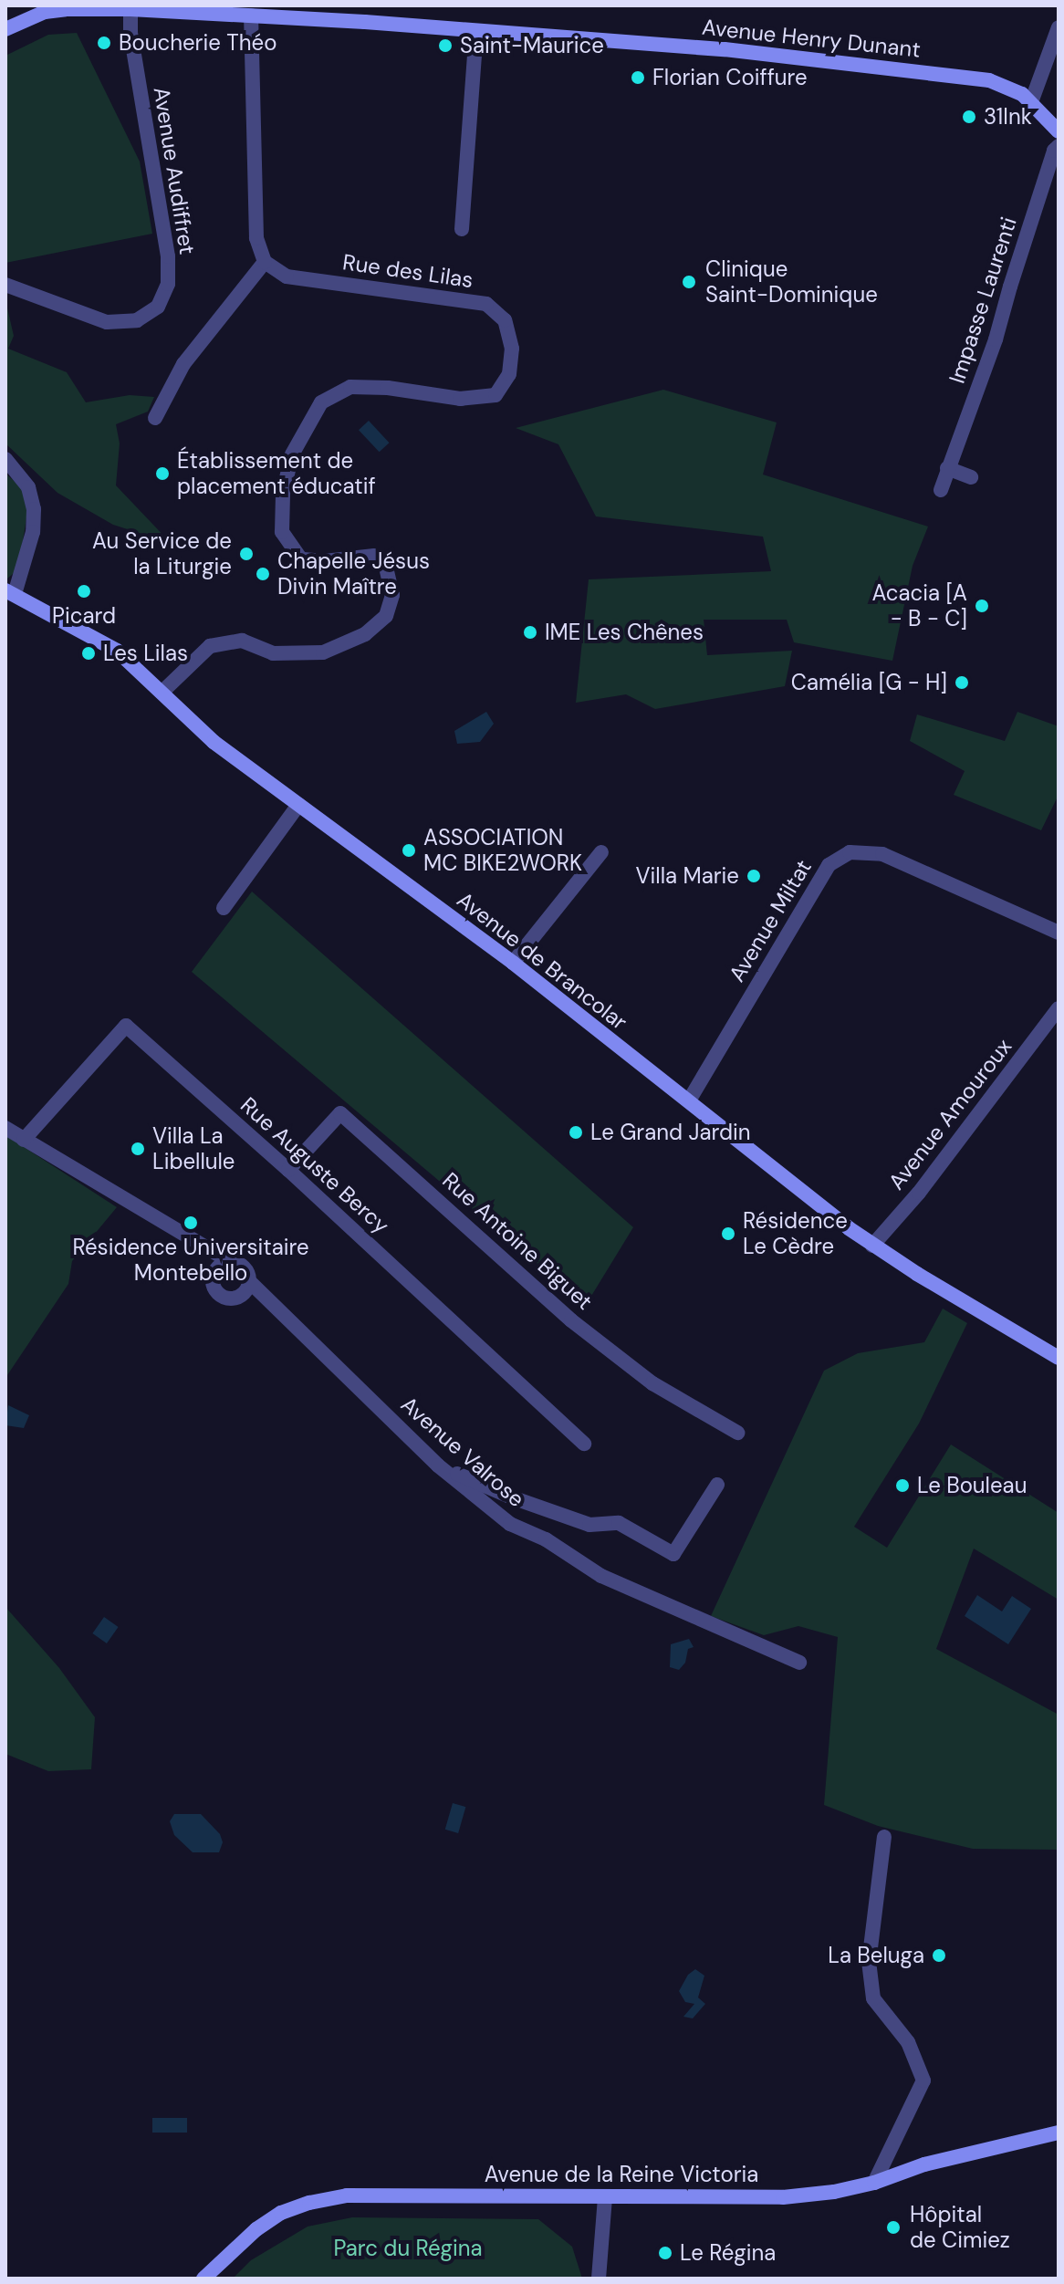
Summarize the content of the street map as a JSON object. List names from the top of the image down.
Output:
{
  "streets": {
    "street": [
      "Avenue Henry Dunant",
      "Avenue Audiffret",
      "Rue des Lilas",
      "Impasse Laurenti",
      "Avenue Miltat",
      "Avenue de Brancolar",
      "Avenue Amouroux",
      "Rue Auguste Bercy",
      "Rue Antoine Biguet",
      "Avenue Valrose",
      "Avenue de la Reine Victoria"
    ]
  },
  "crossings": [
    ["Avenue Henry Dunant", "Avenue Audiffret"],
    ["Rue des Lilas", "Avenue de Brancolar"],
    ["Avenue Miltat", "Avenue de Brancolar"],
    ["Avenue de Brancolar", "Avenue Amouroux"],
    ["Rue Auguste Bercy", "Rue Antoine Biguet"],
    ["Rue Auguste Bercy", "Avenue Valrose"]
  ],
  "parks": ["Parc du Régina"],
  "places": [
    "Boucherie Théo",
    "Saint-Maurice",
    "Florian Coiffure",
    "31Ink",
    "Clinique Saint-Dominique",
    "Établissement de placement éducatif",
    "Au Service de la Liturgie",
    "Chapelle Jésus Divin Maître",
    "Picard",
    "Acacia [A - B - C]",
    "IME Les Chênes",
    "Les Lilas",
    "Camélia [G - H]",
    "ASSOCIATION MC BIKE2WORK",
    "Villa Marie",
    "Le Grand Jardin",
    "Villa La Libellule",
    "Résidence Universitaire Montebello",
    "Résidence Le Cèdre",
    "Le Bouleau",
    "La Beluga",
    "Hôpital de Cimiez",
    "Le Régina"
  ]
}
